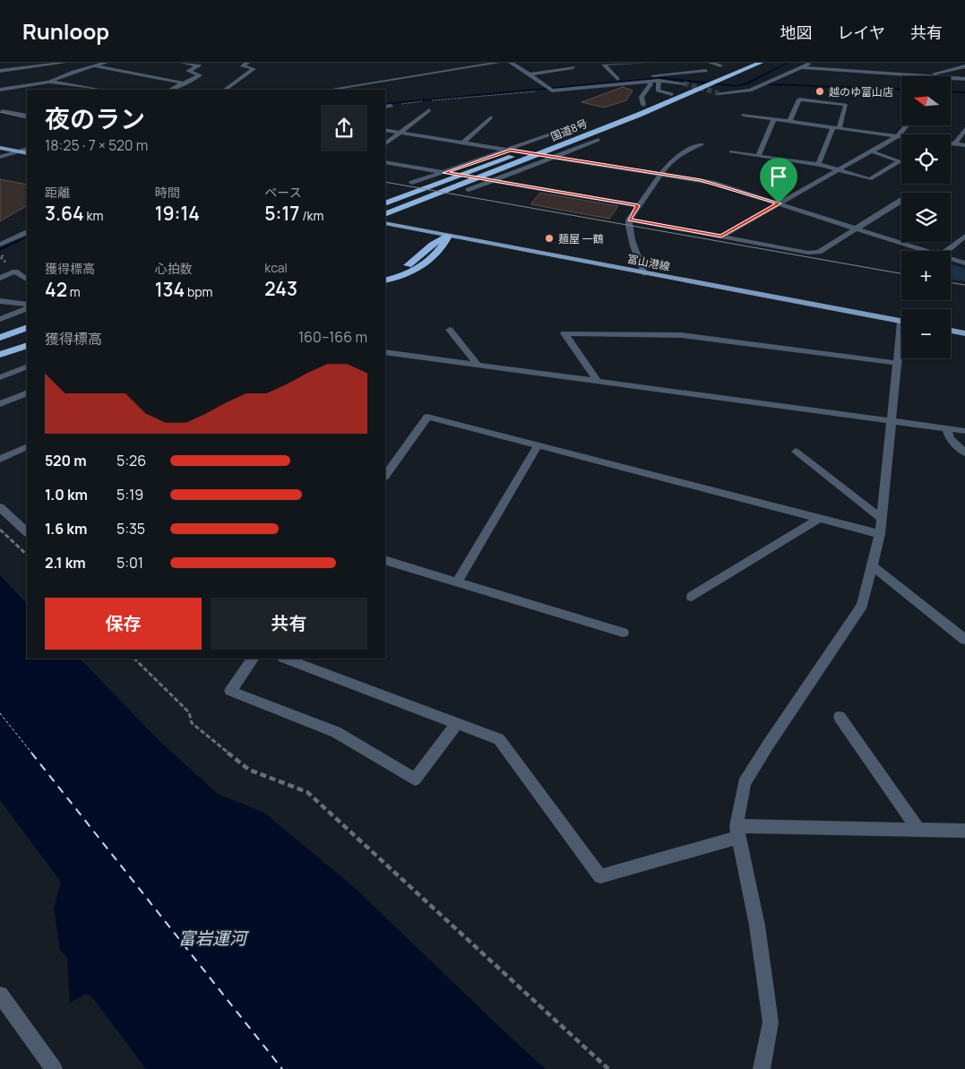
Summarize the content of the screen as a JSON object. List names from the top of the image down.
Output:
{
  "streets": {
    "highway": ["国道8号"],
    "main road": ["富山港線"]
  },
  "water": ["富岩運河"],
  "places": ["越のゆ富山店", "麺屋 一鶴"],
  "north": "left",
  "page": {
    "header": "Runloop",
    "nav": ["地図", "レイヤ", "共有"],
    "map_buttons": ["+", "−"],
    "heading": ["夜のラン", "18:25 · 7 × 520 m"],
    "stats": [
      ["距離", "3.64 km"],
      ["時間", "19:14"],
      ["ペース", "5:17 /km"],
      ["獲得標高", "42 m"],
      ["心拍数", "134 bpm"],
      ["kcal", "243"]
    ],
    "chart": ["獲得標高", "160–166 m"],
    "list": [
      {
        "name": "520 m",
        "note": "5:26"
      },
      {
        "name": "1.0 km",
        "note": "5:19"
      },
      {
        "name": "1.6 km",
        "note": "5:35"
      },
      {
        "name": "2.1 km",
        "note": "5:01"
      }
    ],
    "buttons": ["保存", "共有"]
  }
}
